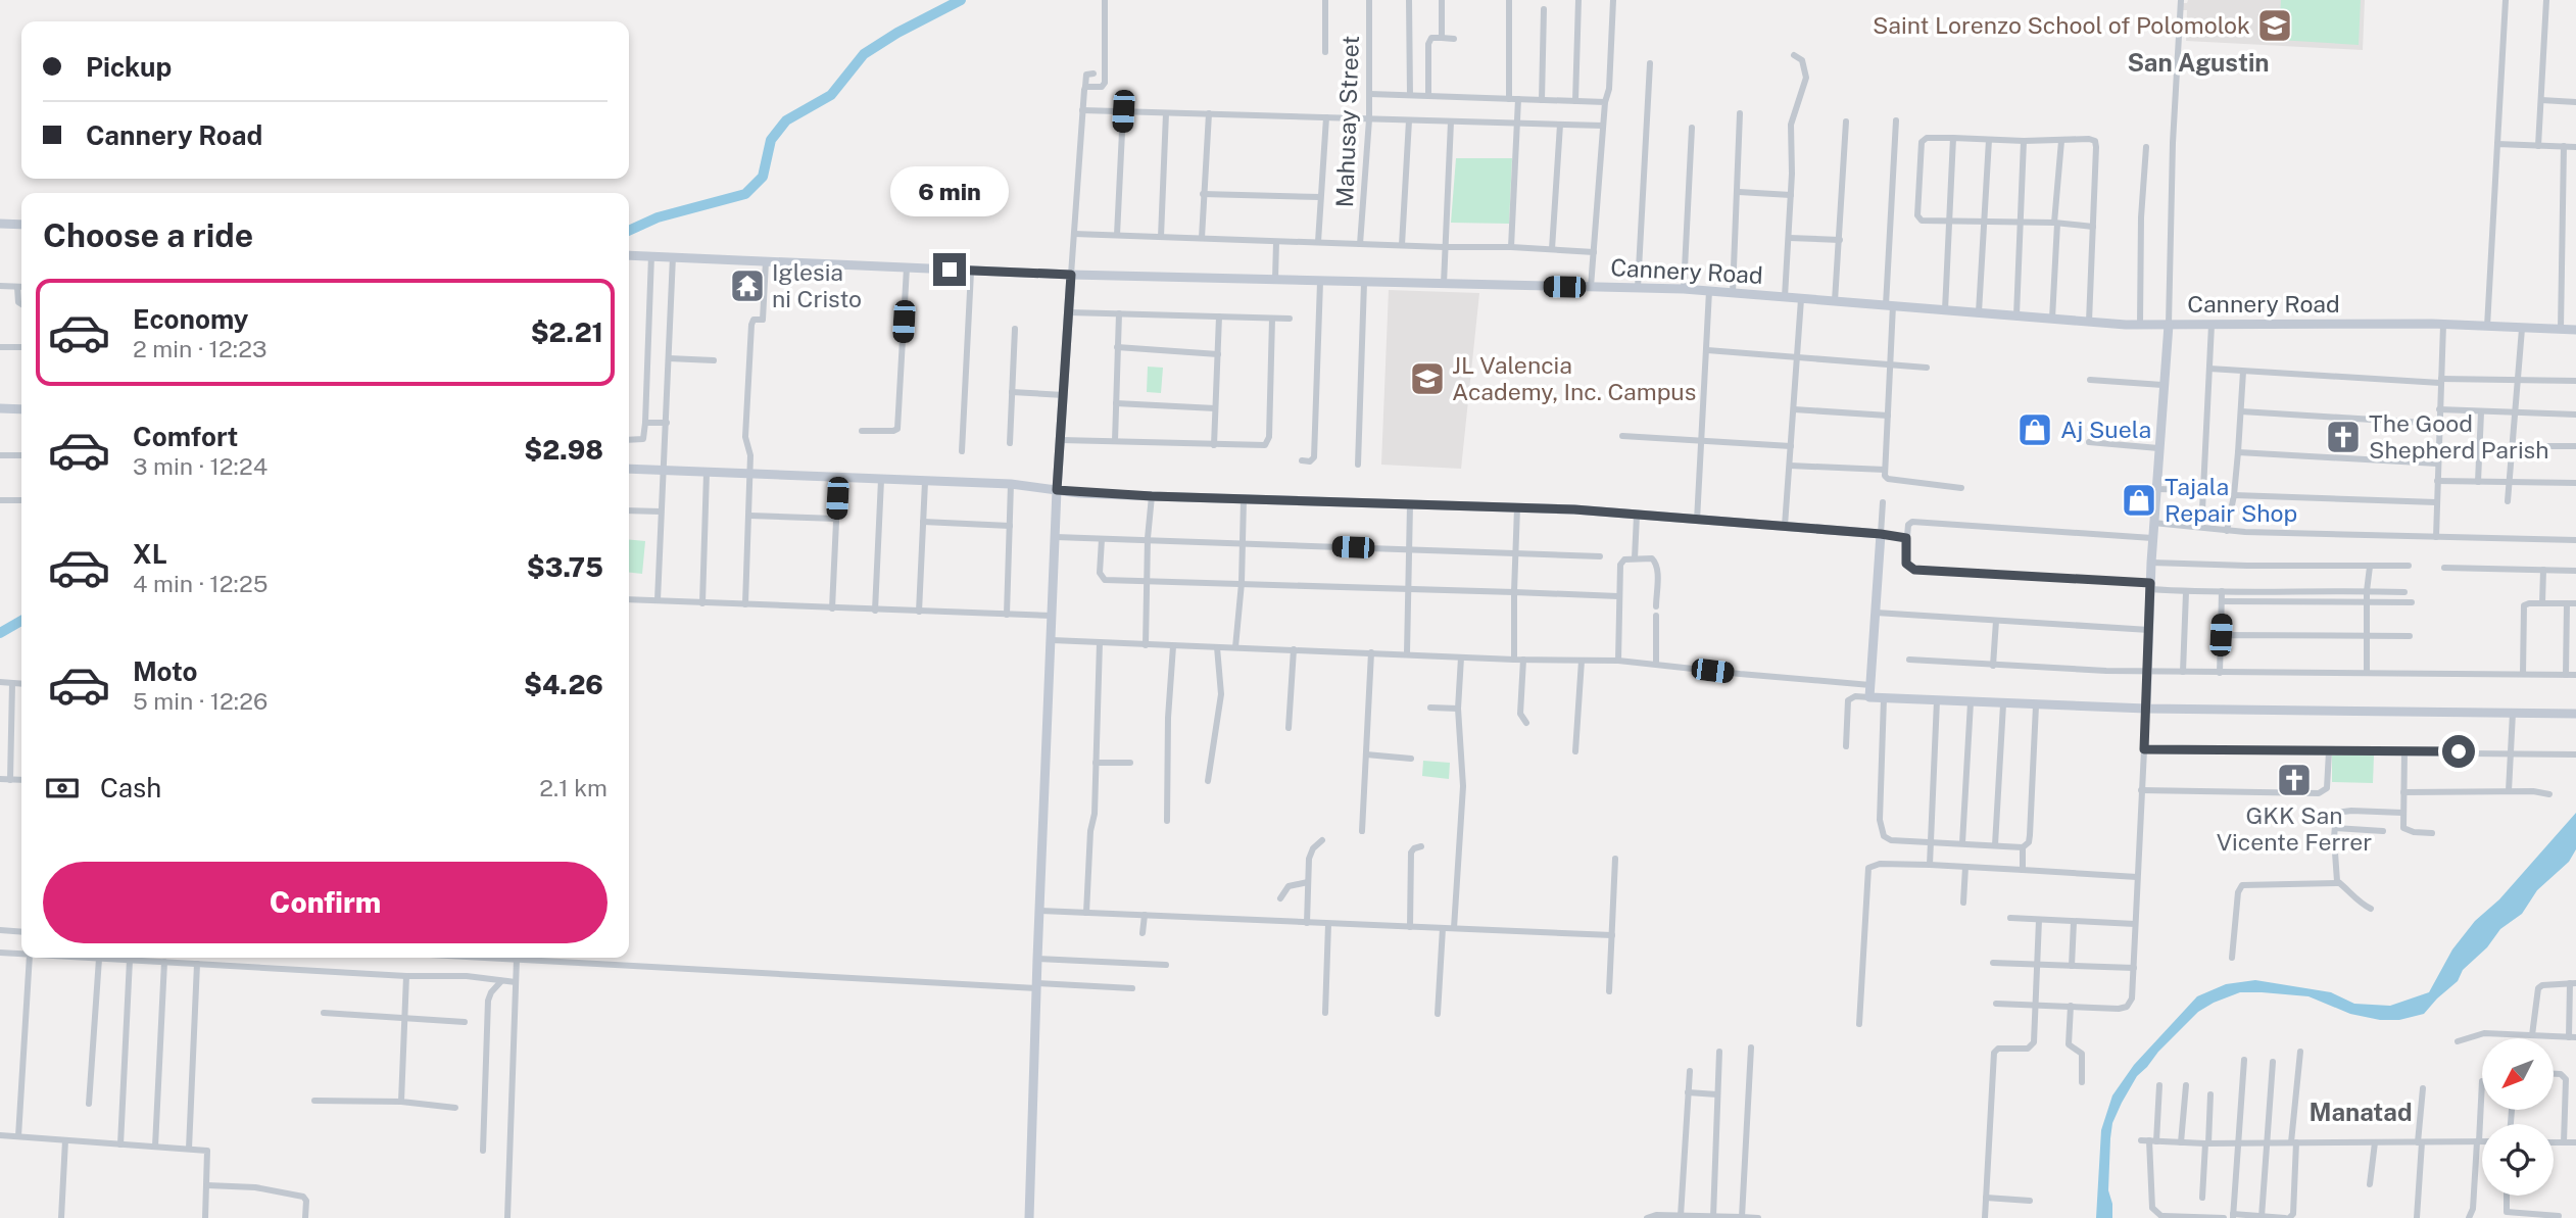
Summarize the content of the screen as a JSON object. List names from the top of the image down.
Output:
{
  "streets": {
    "street": ["Mahusay Street", "Cannery Road"]
  },
  "districts": ["San Agustin", "Manatad"],
  "places": {
    "school or university": ["Saint Lorenzo School of Polomolok", "JL Valencia Academy, Inc. Campus"],
    "temple": ["Iglesia ni Cristo"],
    "shop": ["Aj Suela", "Tajala Repair Shop"],
    "church": ["The Good Shepherd Parish", "GKK San Vicente Ferrer"]
  },
  "north": "bottom left",
  "page": {
    "banner": ["Pickup", "Cannery Road"],
    "bubble": "6 min",
    "heading": "Choose a ride",
    "list": [
      {
        "name": "Economy",
        "note": "2 min · 12:23",
        "value": "$2.21"
      },
      {
        "name": "Comfort",
        "note": "3 min · 12:24",
        "value": "$2.98"
      },
      {
        "name": "XL",
        "note": "4 min · 12:25",
        "value": "$3.75"
      },
      {
        "name": "Moto",
        "note": "5 min · 12:26",
        "value": "$4.26"
      }
    ],
    "pay": ["Cash", "2.1 km"],
    "buttons": "Confirm"
  }
}
